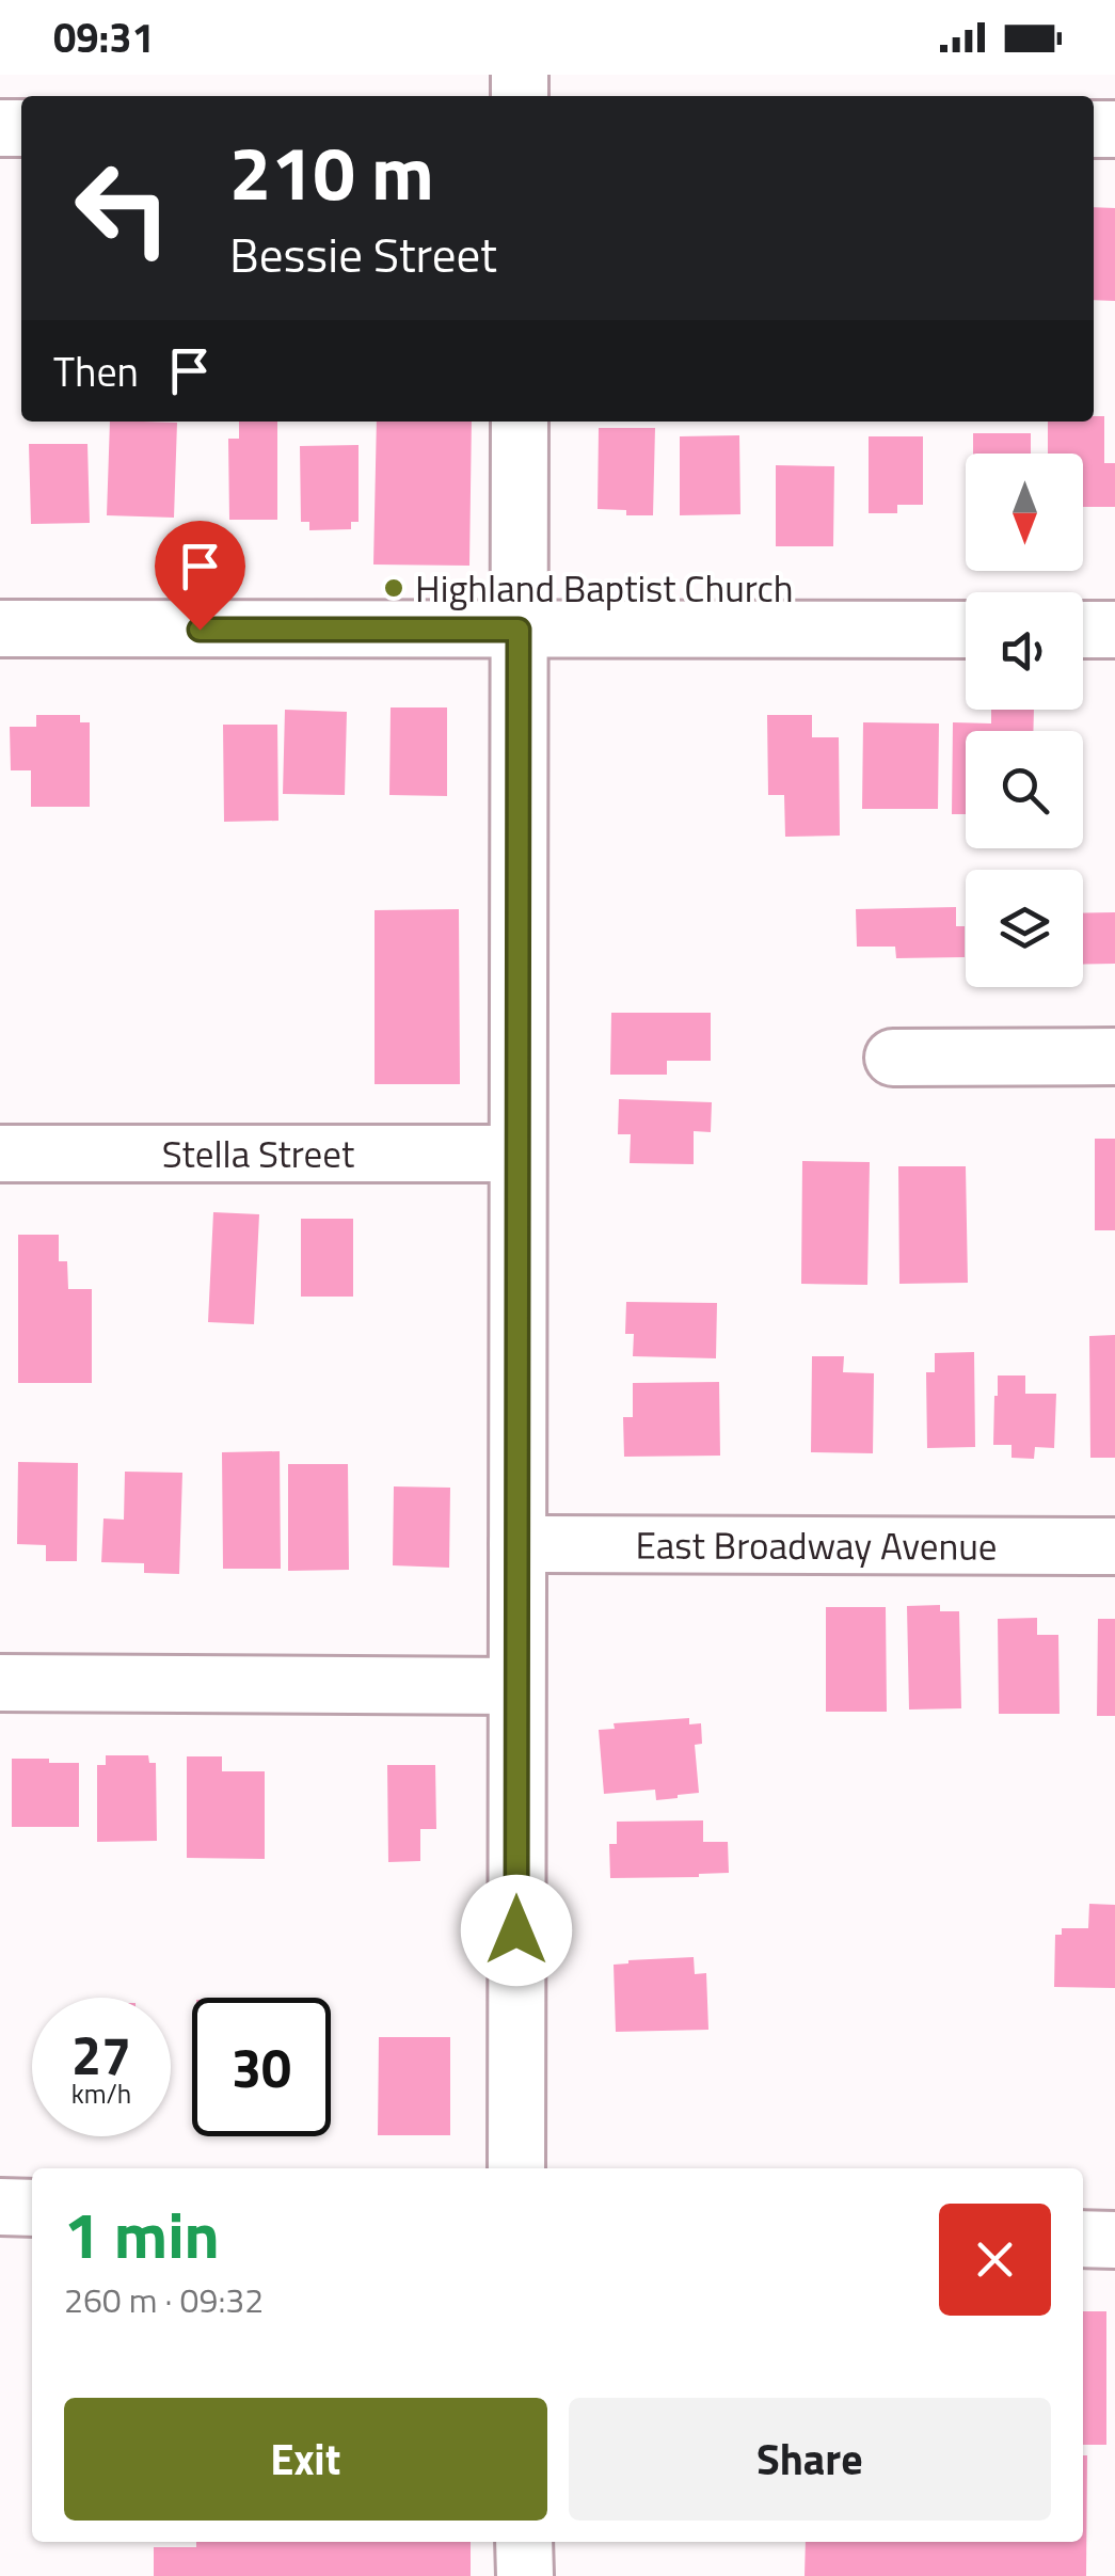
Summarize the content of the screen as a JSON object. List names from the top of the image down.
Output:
{
  "streets": {
    "street": ["Stella Street", "East Broadway Avenue"]
  },
  "places": ["Highland Baptist Church"],
  "north": "bottom",
  "page": {
    "status": "09:31",
    "turn": ["210 m", "Bessie Street"],
    "then": "Then",
    "speed": "27 km/h",
    "limit": "30",
    "heading": ["1 min", "260 m · 09:32"],
    "buttons": ["Exit", "Share"]
  }
}
